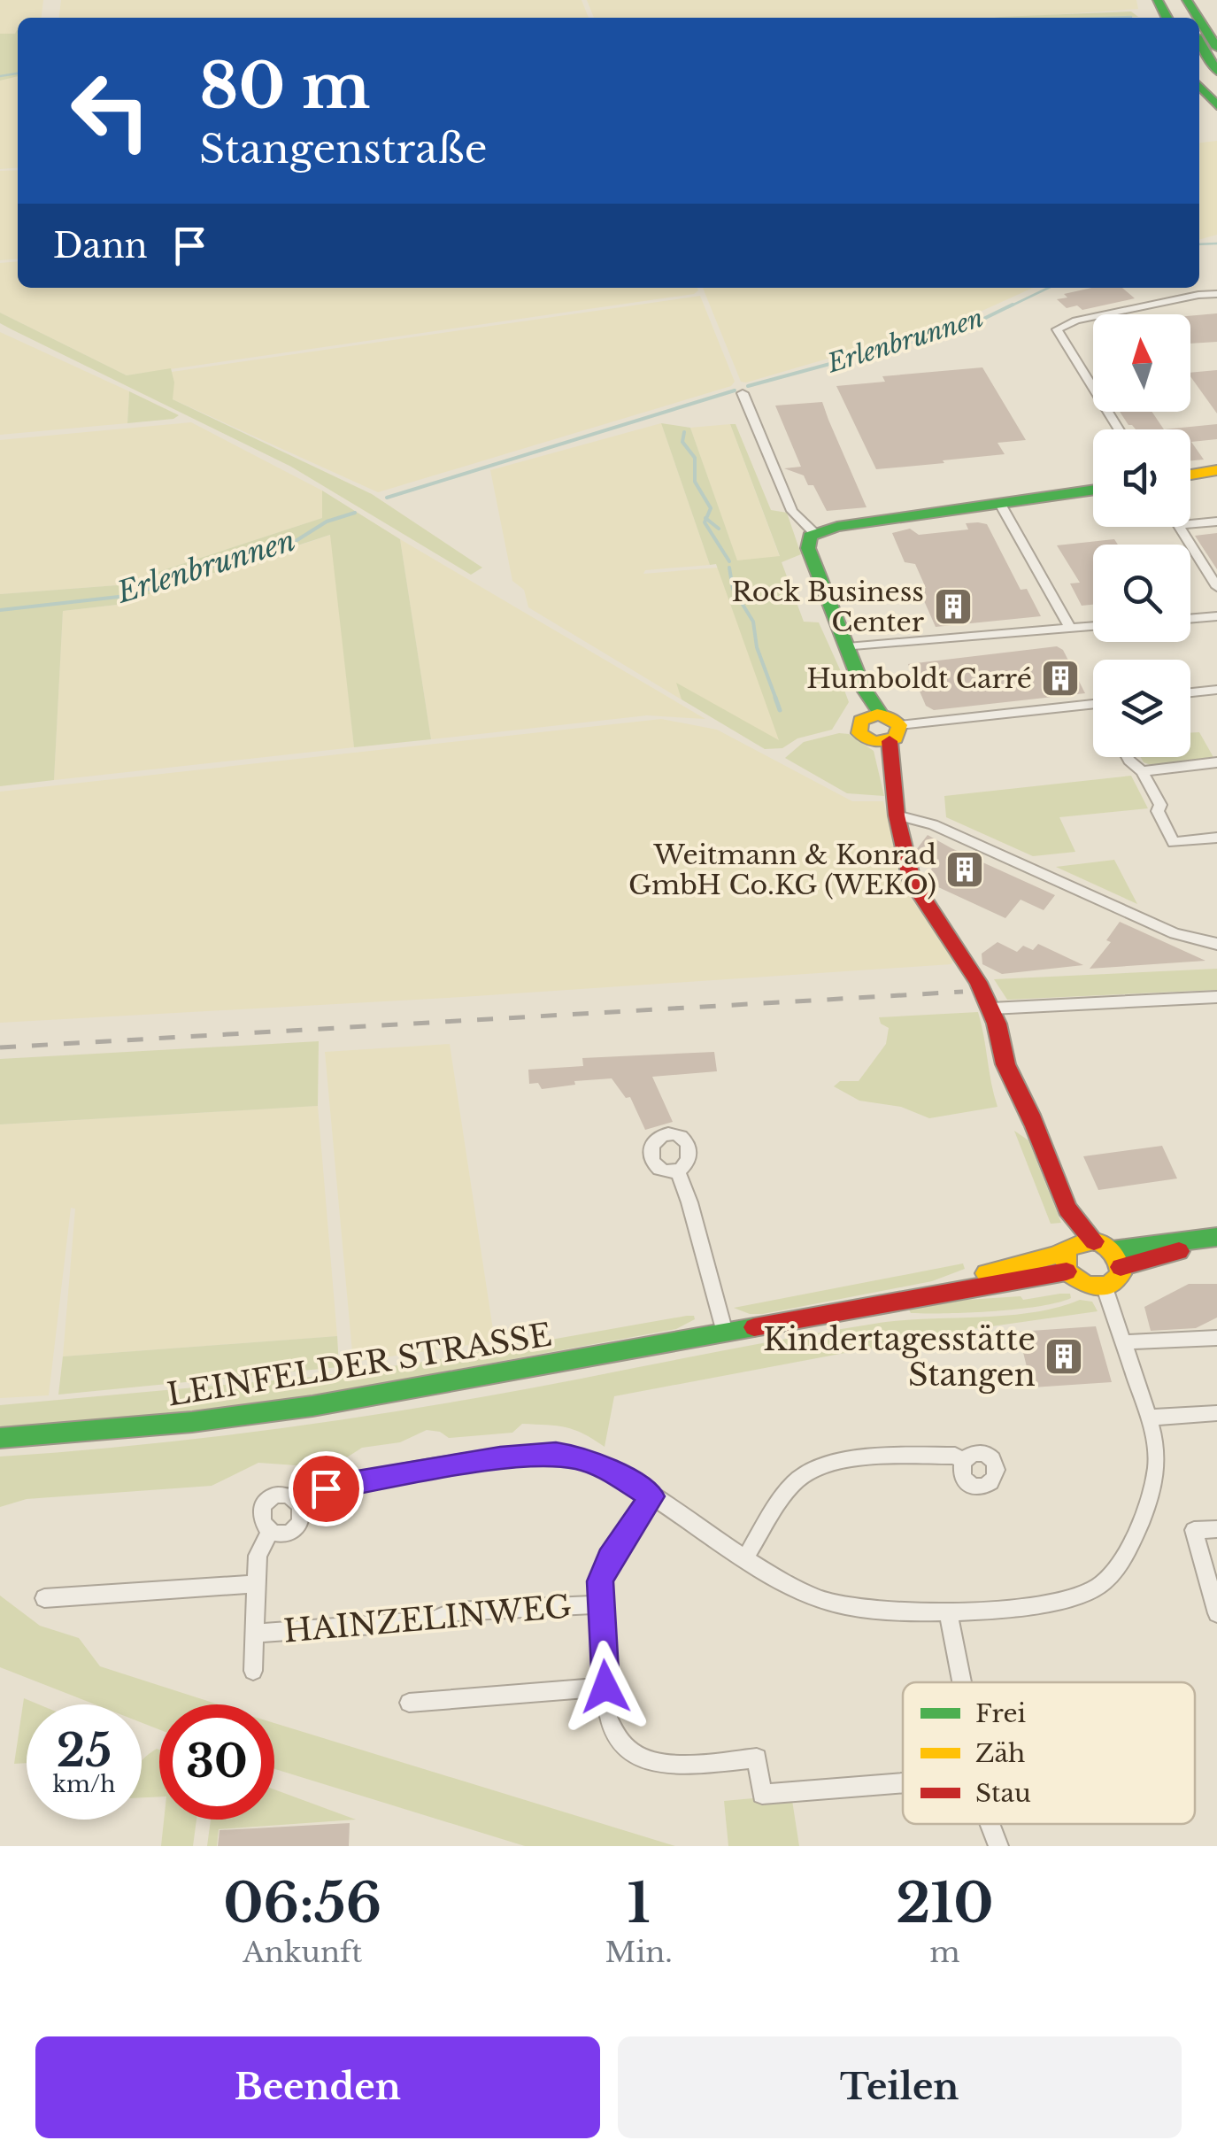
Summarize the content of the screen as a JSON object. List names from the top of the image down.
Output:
{
  "streets": {
    "main road": ["LEINFELDER STRASSE"],
    "street": ["HAINZELINWEG"]
  },
  "water": ["Erlenbrunnen"],
  "places": {
    "building": [
      "Rock Business Center",
      "Humboldt Carré",
      "Weitmann & Konrad GmbH Co.KG (WEKO)",
      "Kindertagesstätte Stangen"
    ]
  },
  "legend": ["Frei", "Zäh", "Stau"],
  "north": "top",
  "page": {
    "turn": ["80 m", "Stangenstraße"],
    "then": "Dann",
    "speed": "25 km/h",
    "limit": "30",
    "eta": [
      "06:56",
      "Ankunft",
      "1",
      "Min.",
      "210",
      "m"
    ],
    "buttons": ["Beenden", "Teilen"]
  }
}
